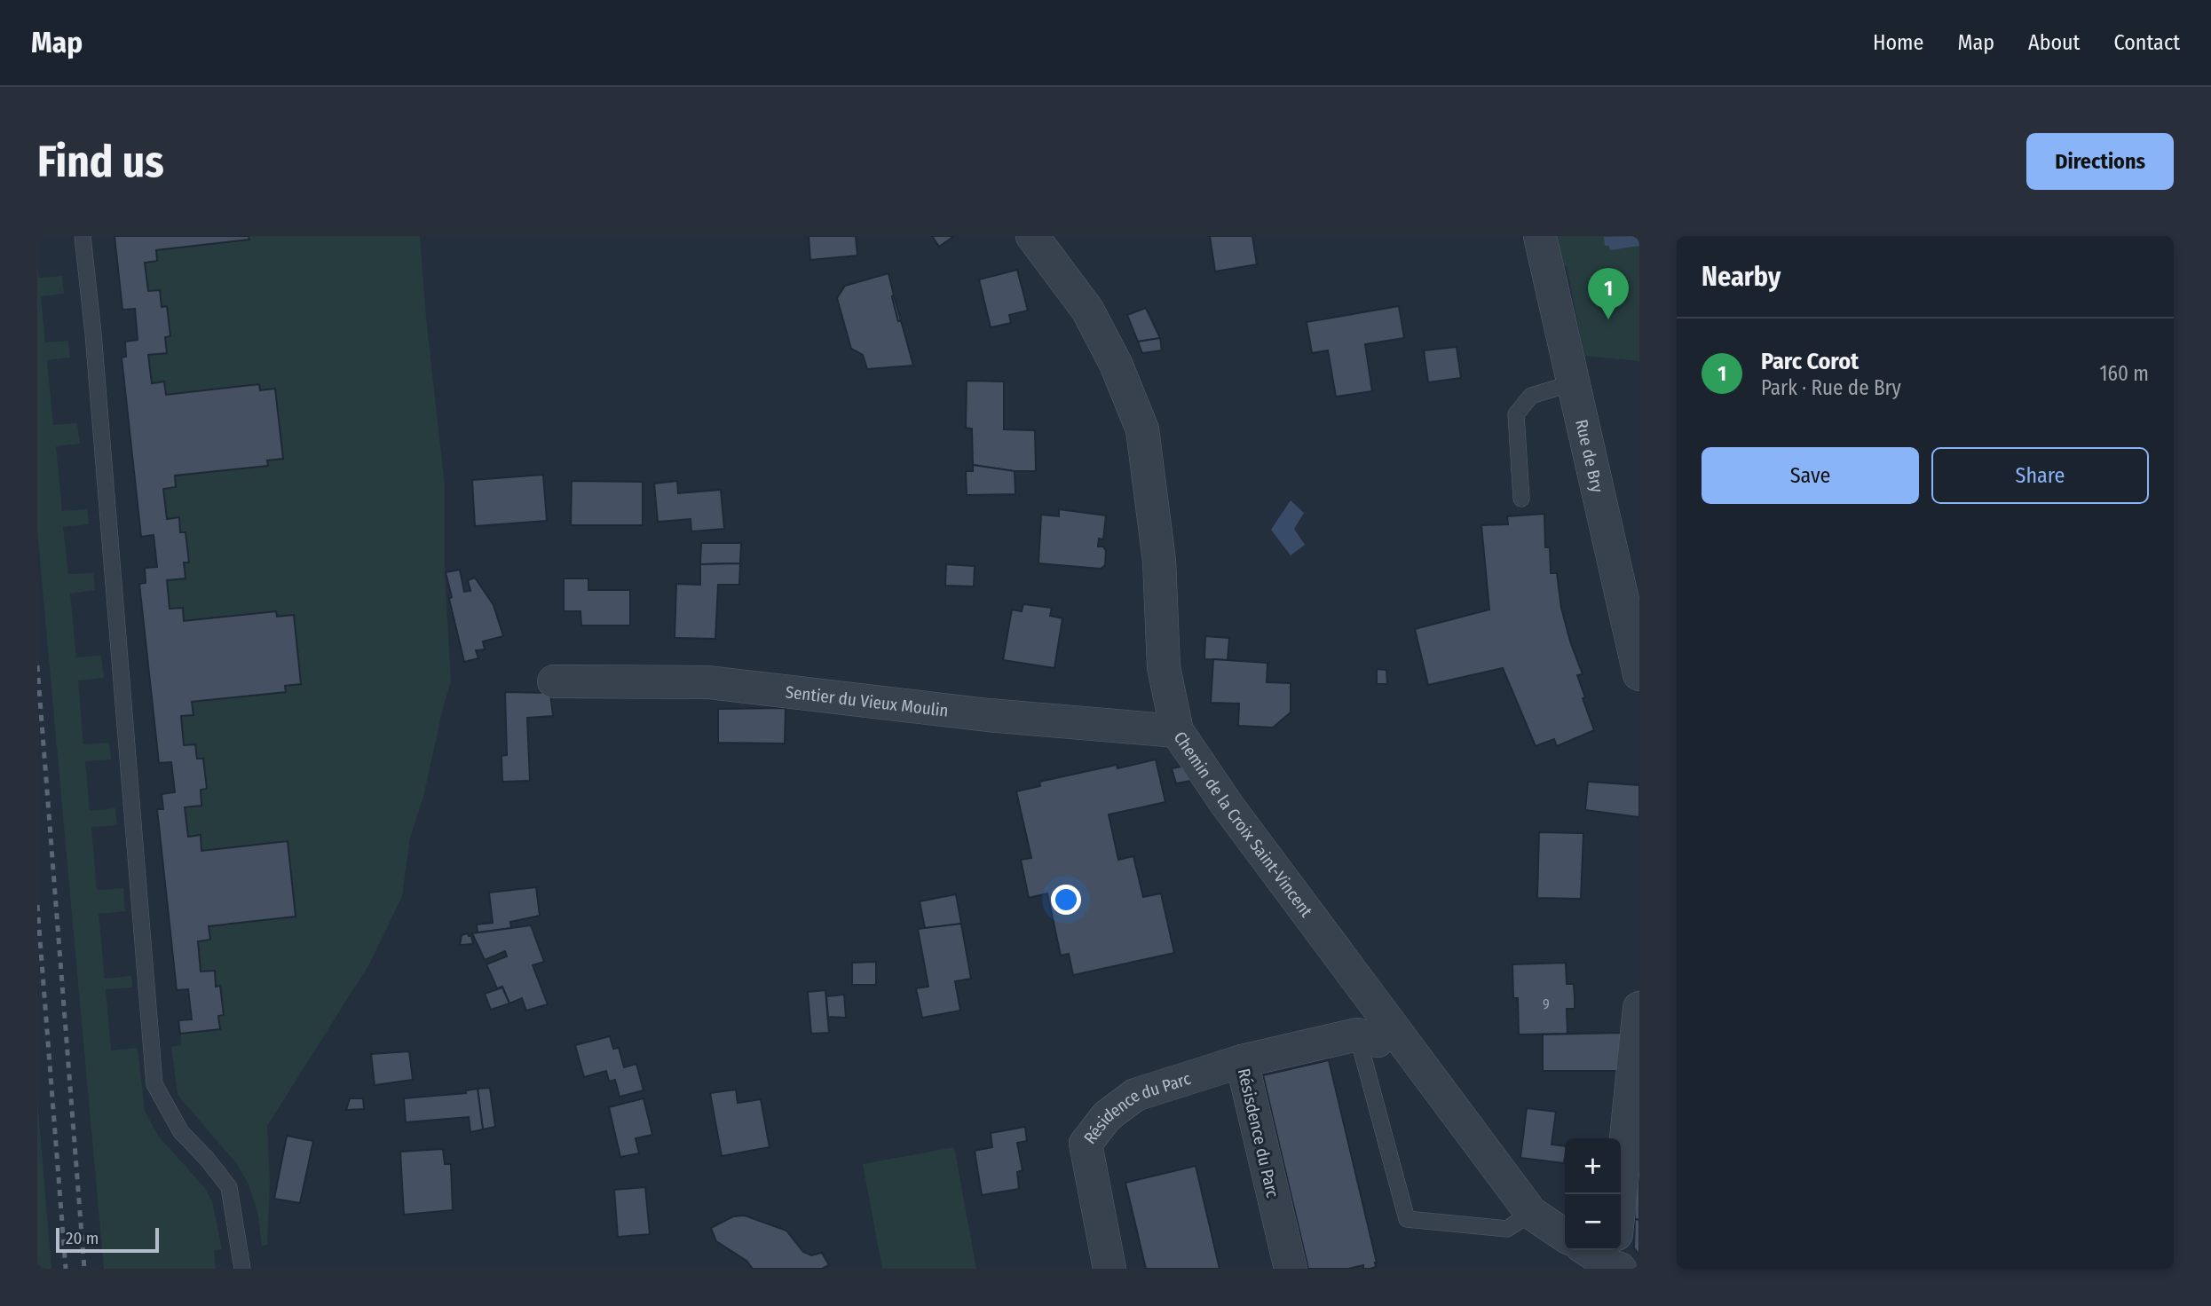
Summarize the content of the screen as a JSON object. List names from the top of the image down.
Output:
{
  "streets": {
    "street": [
      "Rue de Bry",
      "Sentier du Vieux Moulin",
      "Chemin de la Croix Saint-Vincent",
      "Résidence du Parc",
      "Résisdence du Parc"
    ]
  },
  "crossings": [
    ["Sentier du Vieux Moulin", "Chemin de la Croix Saint-Vincent"],
    ["Chemin de la Croix Saint-Vincent", "Résisdence du Parc"],
    ["Résidence du Parc", "Résisdence du Parc"]
  ],
  "house_numbers": ["9"],
  "scale_bar": "20 m",
  "page": {
    "header": "Map",
    "nav": [
      "Home",
      "Map",
      "About",
      "Contact"
    ],
    "buttons": [
      "Directions",
      ["Save", "Share"]
    ],
    "title": "Find us",
    "heading": "Nearby",
    "pins": "1",
    "list": [
      {
        "mark": "1",
        "name": "Parc Corot",
        "note": "Park · Rue de Bry",
        "value": "160 m"
      }
    ],
    "map_buttons": ["+", "−"],
    "scale": "20 m"
  }
}
